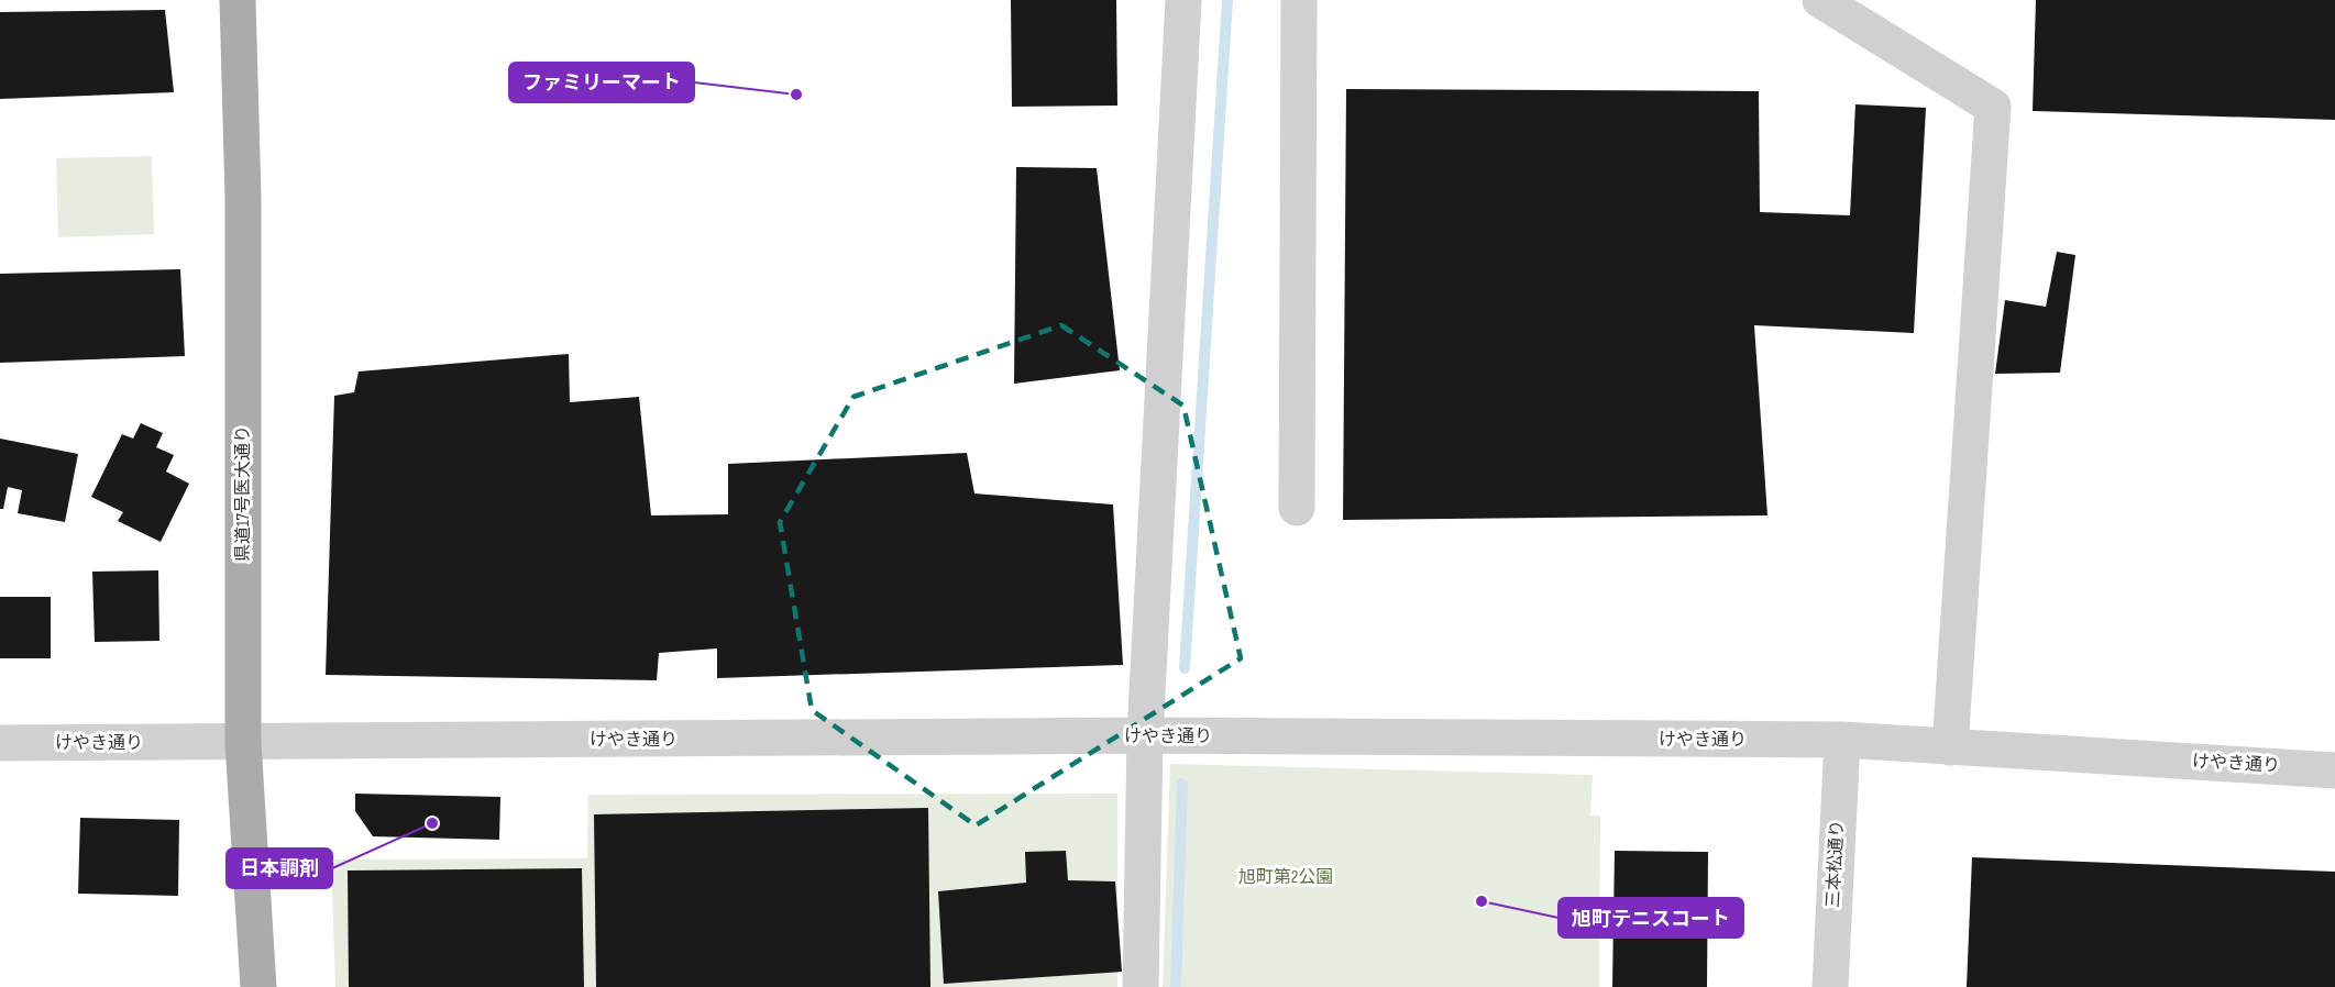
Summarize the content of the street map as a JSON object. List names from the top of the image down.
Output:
{
  "streets": {
    "main road": ["県道17号医大通り"],
    "street": ["けやき通り", "三本松通り"]
  },
  "crossings": [
    ["県道17号医大通り", "けやき通り"],
    ["けやき通り", "三本松通り"]
  ],
  "parks": ["旭町第2公園"],
  "places": ["ファミリーマート", "日本調剤", "旭町テニスコート"]
}
